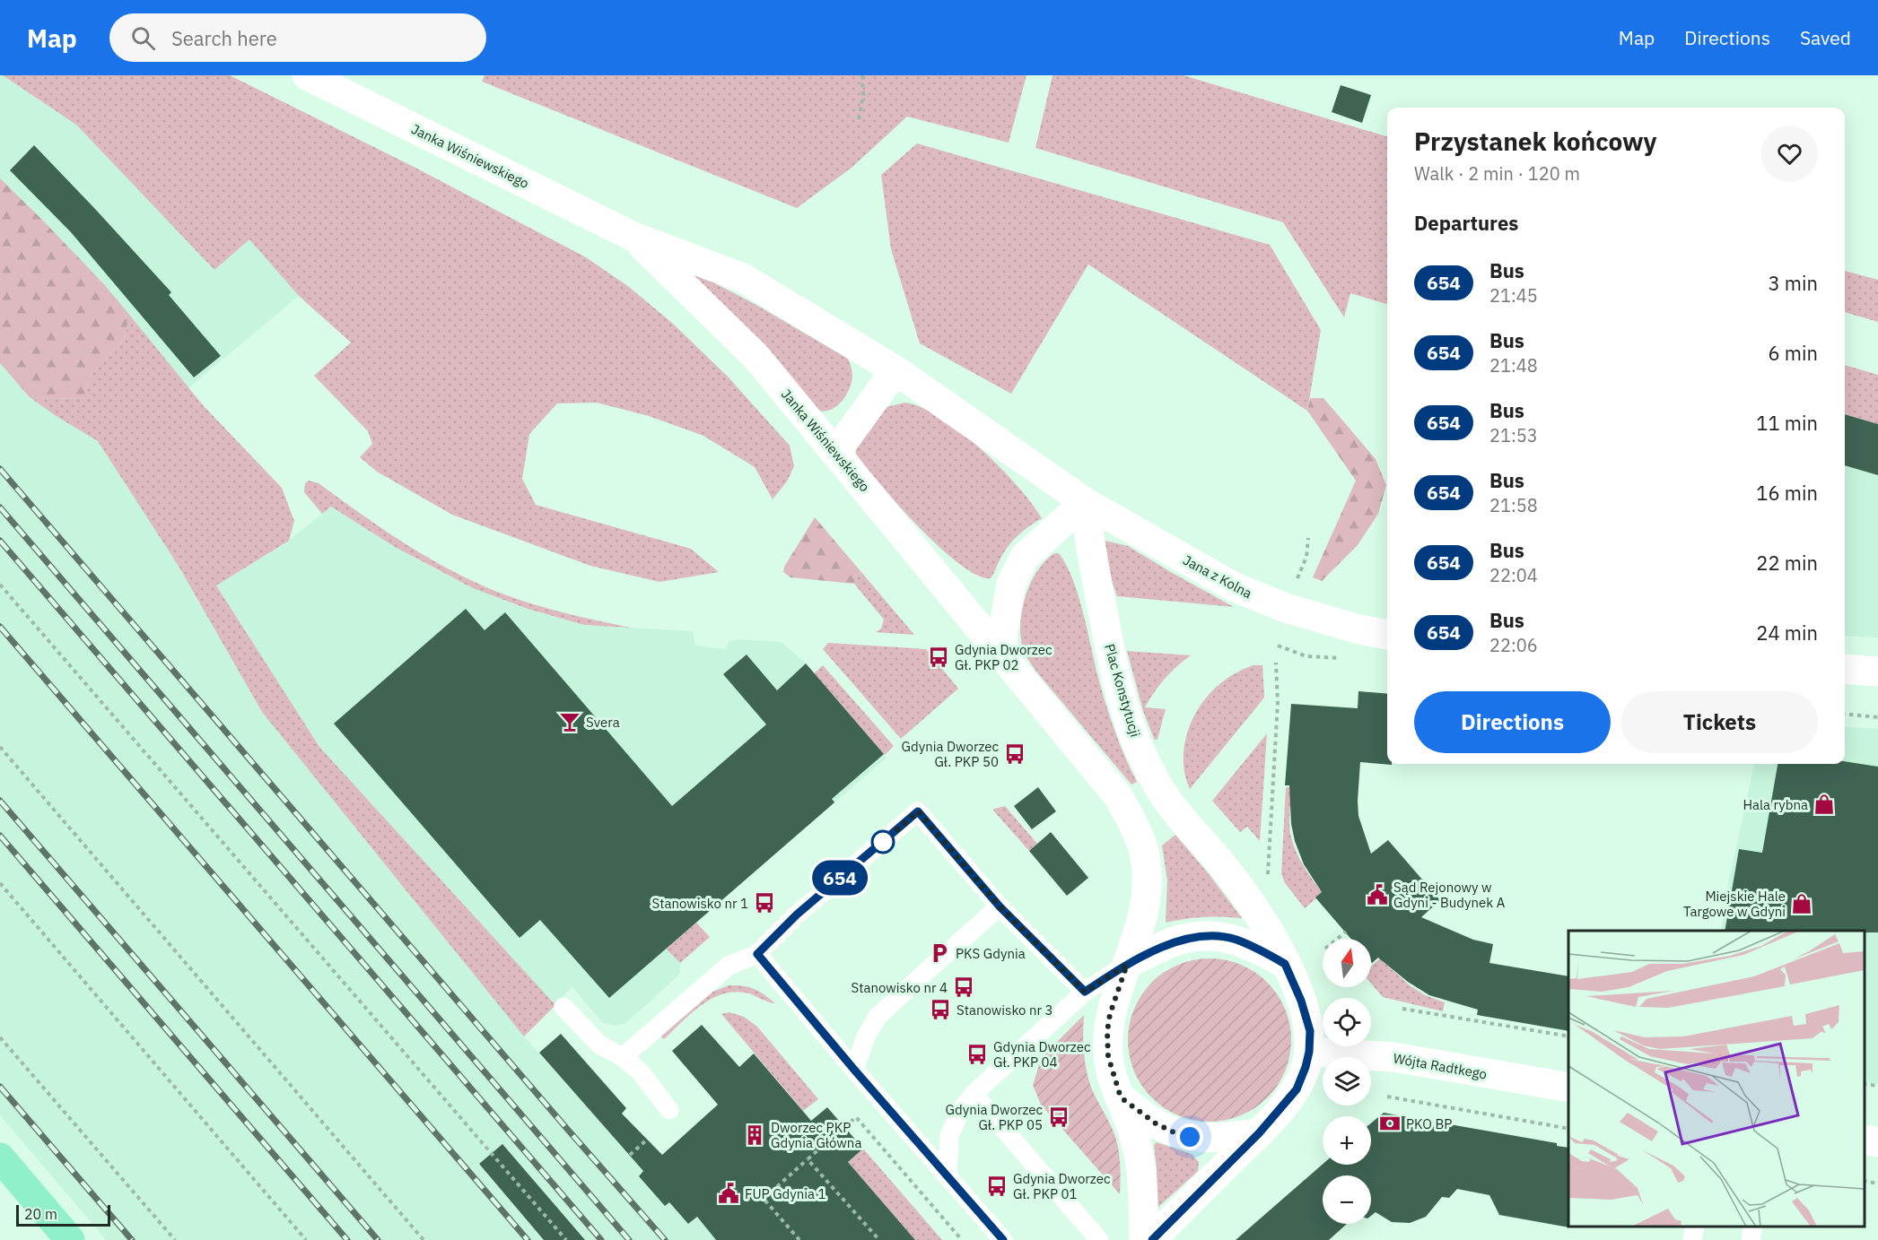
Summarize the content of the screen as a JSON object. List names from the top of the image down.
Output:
{
  "streets": {
    "main road": [
      "Janka Wiśniewskiego",
      "Jana z Kolna",
      "Plac Konstytucji",
      "Wójta Radtkego"
    ]
  },
  "crossings": [
    ["Janka Wiśniewskiego", "Jana z Kolna"],
    ["Janka Wiśniewskiego", "Plac Konstytucji"],
    ["Jana z Kolna", "Plac Konstytucji"],
    ["Plac Konstytucji", "Wójta Radtkego"]
  ],
  "places": {
    "bus stop": [
      "Gdynia Dworzec Gł. PKP 02",
      "Gdynia Dworzec Gł. PKP 50",
      "Stanowisko nr 1",
      "Stanowisko nr 4",
      "Stanowisko nr 3",
      "Gdynia Dworzec Gł. PKP 04",
      "Gdynia Dworzec Gł. PKP 05",
      "Gdynia Dworzec Gł. PKP 01"
    ],
    "bar": ["Svera"],
    "shop": ["Hala rybna", "Miejskie Hale Targowe w Gdyni"],
    "public building": ["Sąd Rejonowy w Gdyni - Budynek A", "FUP Gdynia 1"],
    "parking": ["PKS Gdynia"],
    "bank": ["PKO BP"],
    "building": ["Dworzec PKP Gdynia Główna"]
  },
  "lines": ["bus line 654"],
  "scale_bar": "20 m",
  "north": "top",
  "page": {
    "header": "Map",
    "search": "Search here",
    "nav": ["Map", "Directions", "Saved"],
    "on_map": "654",
    "heading": [
      ["Przystanek końcowy", "Walk · 2 min · 120 m"],
      "Departures"
    ],
    "list": [
      {
        "mark": "654",
        "name": "Bus",
        "note": "21:45",
        "value": "3 min"
      },
      {
        "mark": "654",
        "name": "Bus",
        "note": "21:48",
        "value": "6 min"
      },
      {
        "mark": "654",
        "name": "Bus",
        "note": "21:53",
        "value": "11 min"
      },
      {
        "mark": "654",
        "name": "Bus",
        "note": "21:58",
        "value": "16 min"
      },
      {
        "mark": "654",
        "name": "Bus",
        "note": "22:04",
        "value": "22 min"
      },
      {
        "mark": "654",
        "name": "Bus",
        "note": "22:06",
        "value": "24 min"
      }
    ],
    "buttons": ["Directions", "Tickets"],
    "map_buttons": ["+", "−"],
    "scale": "20 m"
  }
}
